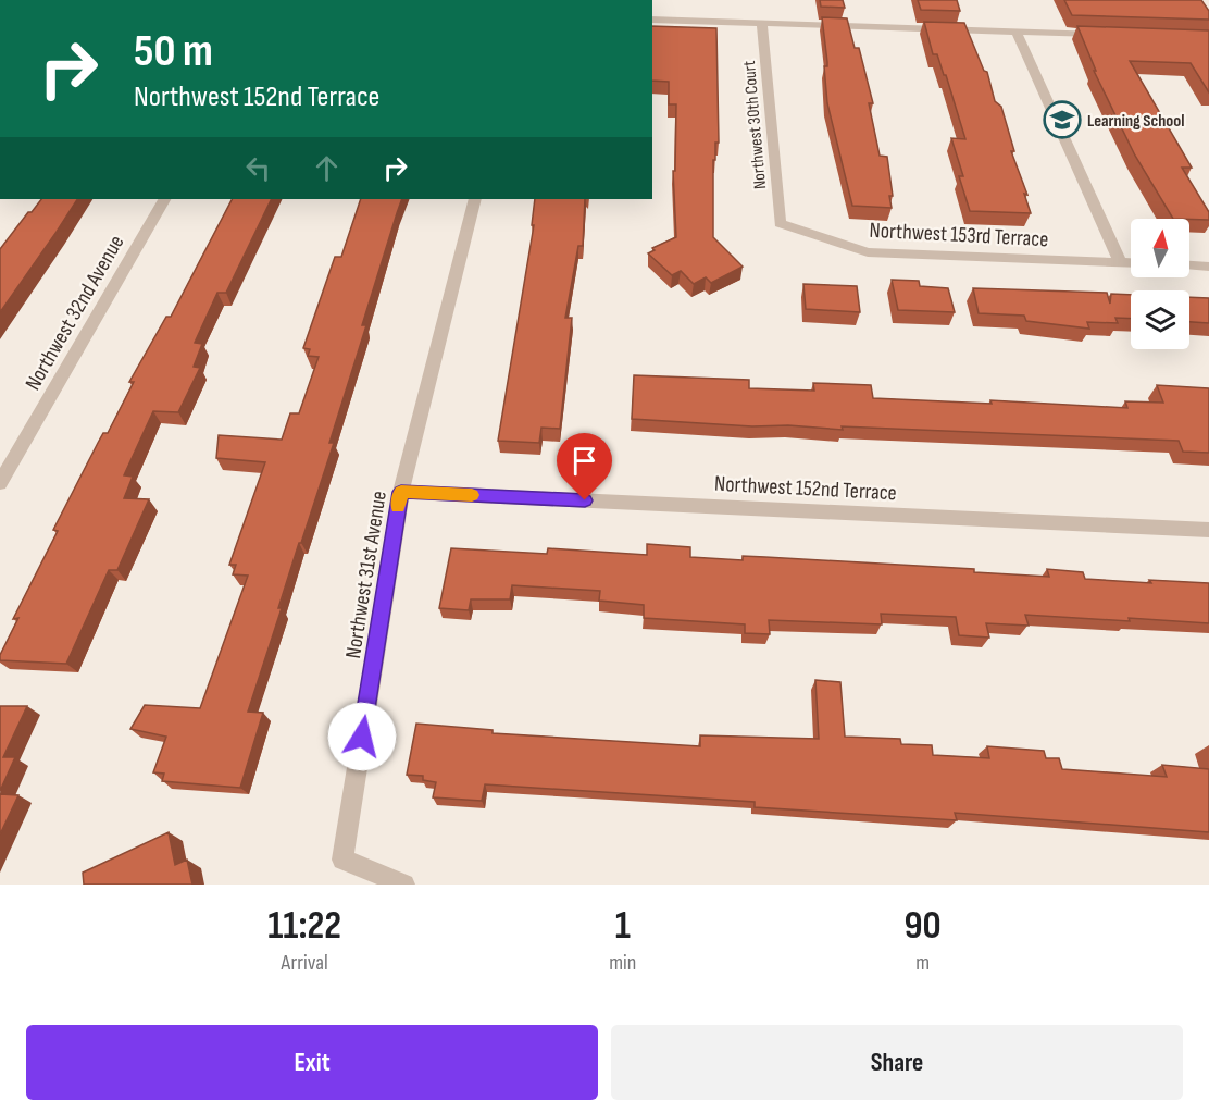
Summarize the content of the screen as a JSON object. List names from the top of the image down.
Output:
{
  "streets": {
    "street": [
      "Northwest 30th Court",
      "Northwest 153rd Terrace",
      "Northwest 32nd Avenue",
      "Northwest 152nd Terrace",
      "Northwest 31st Avenue"
    ]
  },
  "crossings": [
    ["Northwest 30th Court", "Northwest 153rd Terrace"],
    ["Northwest 152nd Terrace", "Northwest 31st Avenue"]
  ],
  "places": {
    "school or university": ["Learning School"]
  },
  "north": "top",
  "page": {
    "turn": ["50 m", "Northwest 152nd Terrace"],
    "eta": [
      "11:22",
      "Arrival",
      "1",
      "min",
      "90",
      "m"
    ],
    "buttons": ["Exit", "Share"]
  }
}
